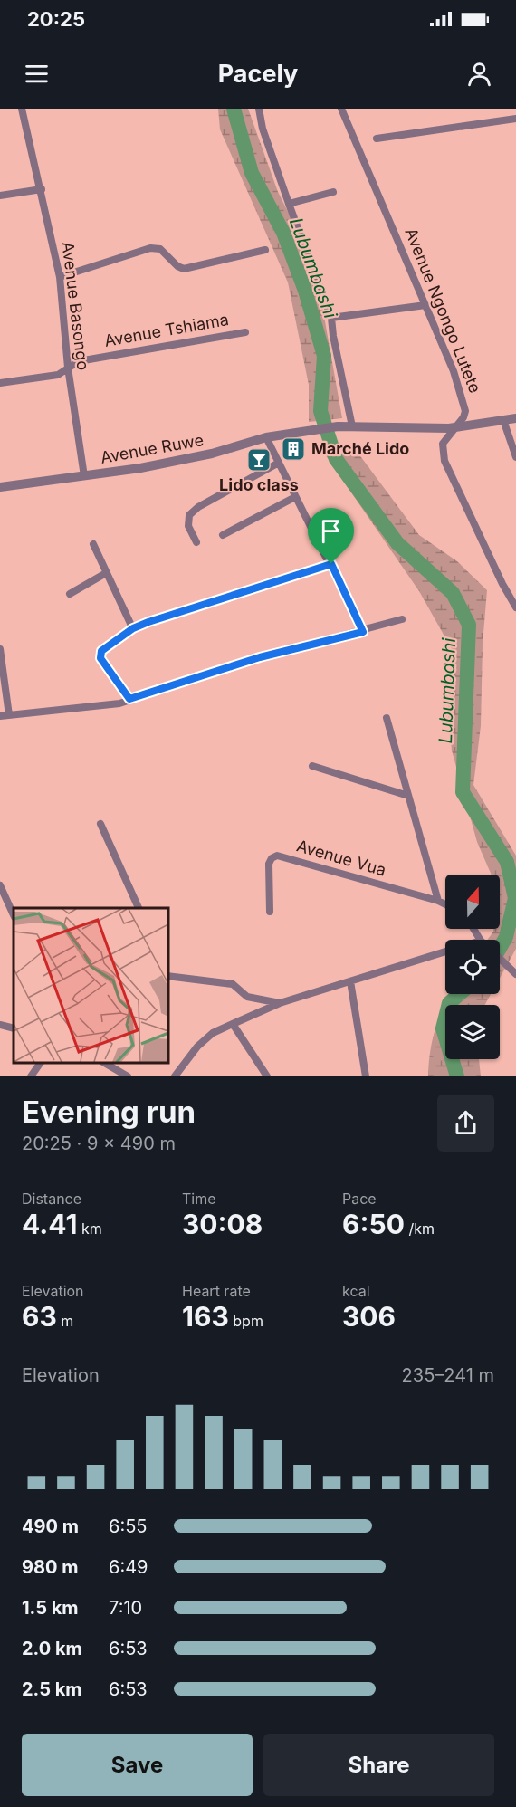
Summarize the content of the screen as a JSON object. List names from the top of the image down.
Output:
{
  "streets": {
    "street": [
      "Avenue Basongo",
      "Avenue Ngongo Lutete",
      "Avenue Tshiama",
      "Avenue Ruwe",
      "Avenue Vua"
    ]
  },
  "crossings": [
    ["Avenue Basongo", "Avenue Tshiama"],
    ["Avenue Basongo", "Avenue Ruwe"]
  ],
  "water": ["Lubumbashi"],
  "places": {
    "building": ["Marché Lido"],
    "bar": ["Lido class"]
  },
  "north": "top",
  "page": {
    "status": "20:25",
    "header": "Pacely",
    "heading": ["Evening run", "20:25 · 9 × 490 m"],
    "stats": [
      ["Distance", "4.41 km"],
      ["Time", "30:08"],
      ["Pace", "6:50 /km"],
      ["Elevation", "63 m"],
      ["Heart rate", "163 bpm"],
      ["kcal", "306"]
    ],
    "chart": ["Elevation", "235–241 m"],
    "list": [
      {
        "name": "490 m",
        "note": "6:55"
      },
      {
        "name": "980 m",
        "note": "6:49"
      },
      {
        "name": "1.5 km",
        "note": "7:10"
      },
      {
        "name": "2.0 km",
        "note": "6:53"
      },
      {
        "name": "2.5 km",
        "note": "6:53"
      }
    ],
    "buttons": ["Save", "Share"]
  }
}
